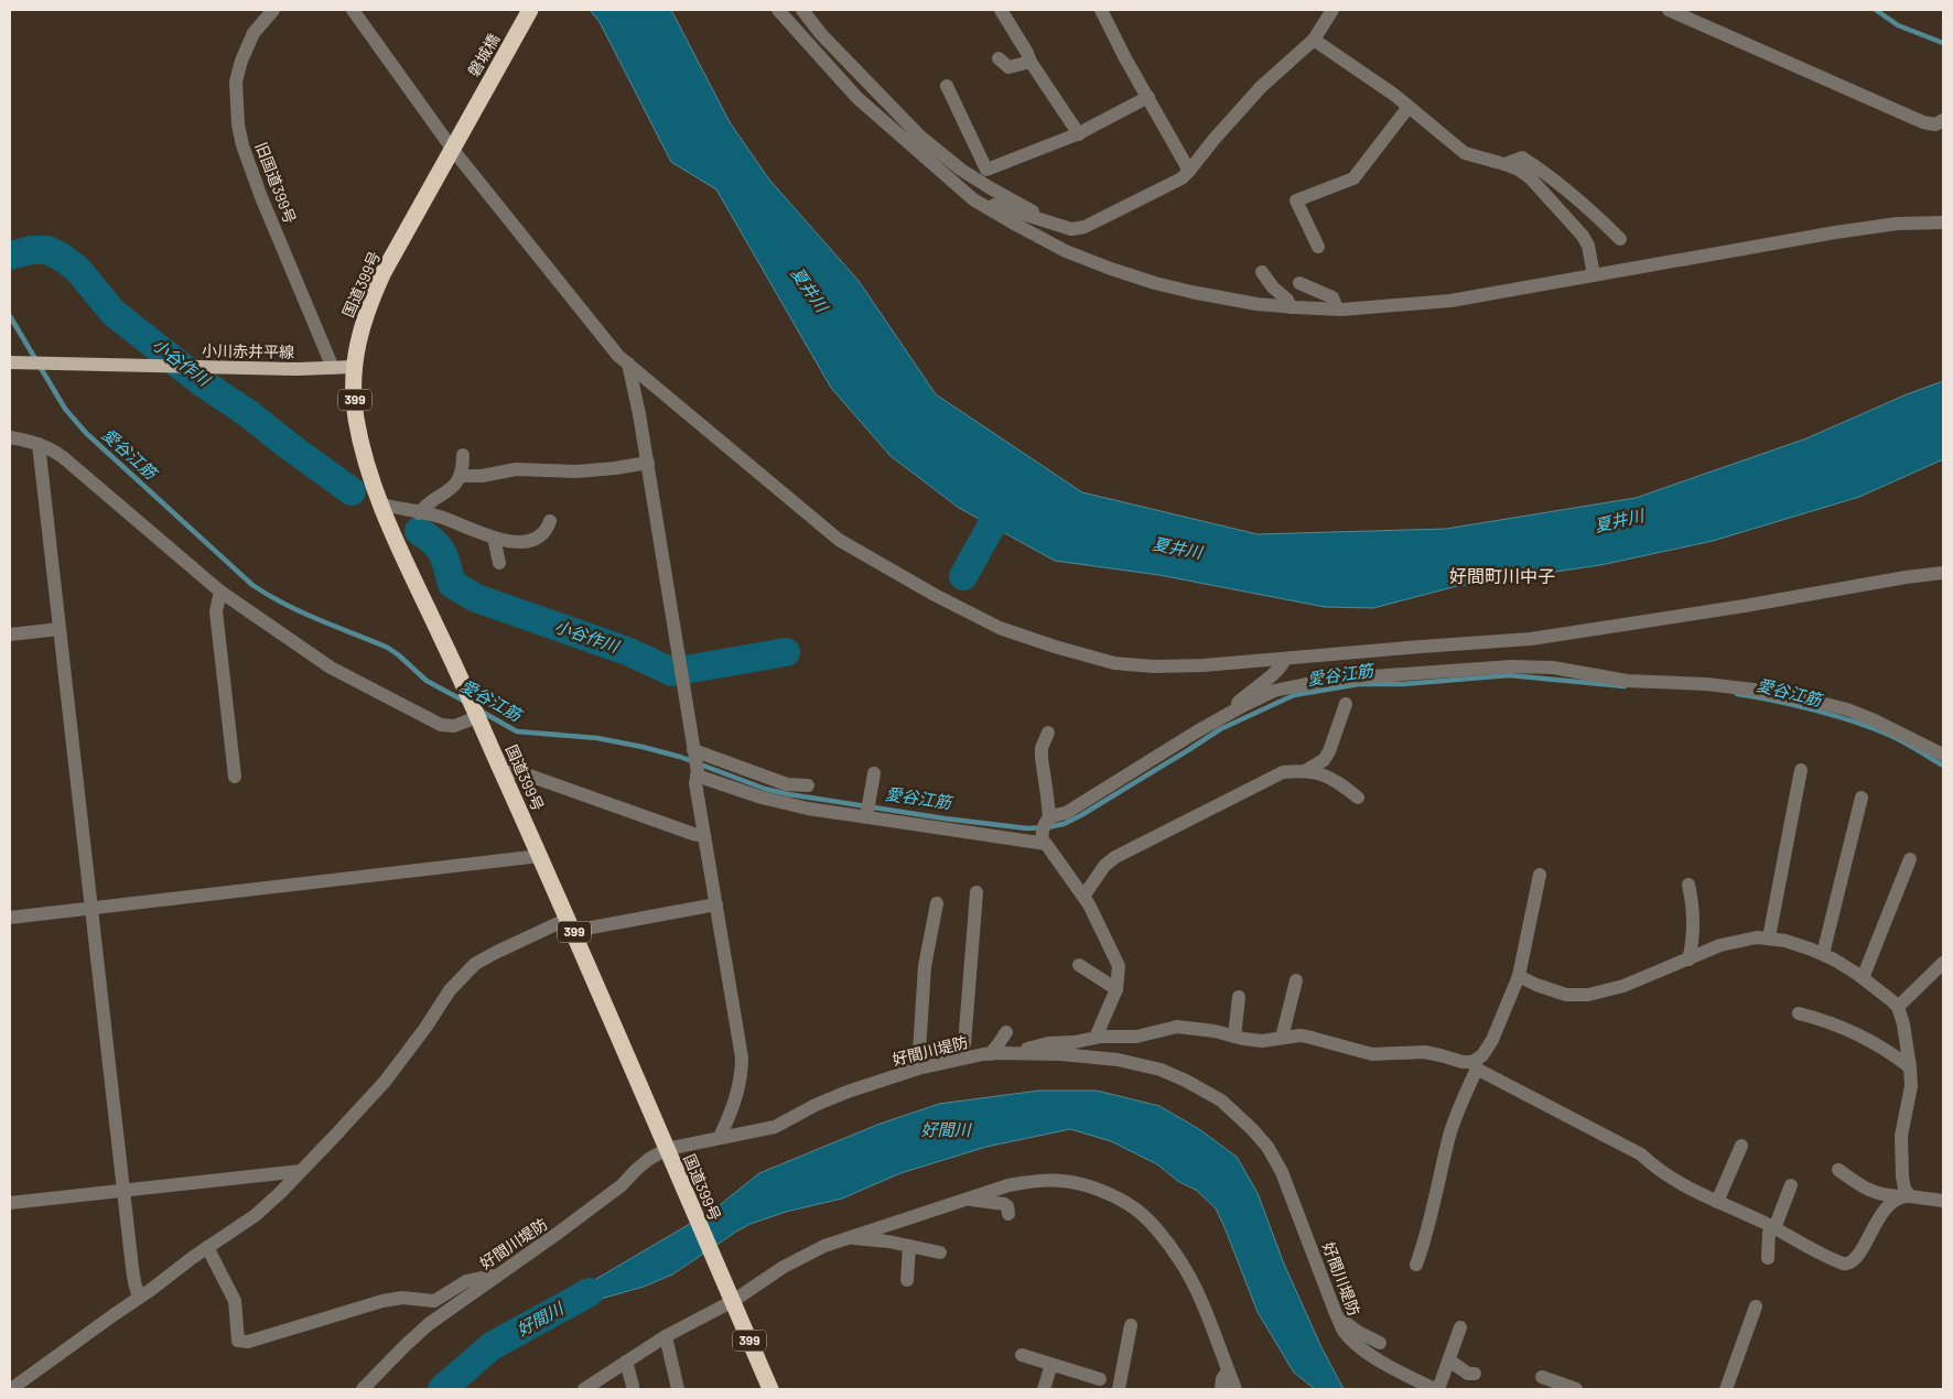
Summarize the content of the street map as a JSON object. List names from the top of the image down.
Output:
{
  "streets": {
    "highway": ["磐城橋", "国道399号", "399"],
    "main road": ["小川赤井平線"],
    "street": ["旧国道399号", "好間川堤防"]
  },
  "crossings": [
    ["磐城橋", "国道399号"],
    ["旧国道399号", "小川赤井平線"],
    ["国道399号", "小川赤井平線"],
    ["国道399号", "好間川堤防"]
  ],
  "districts": ["好間町川中子"],
  "water": [
    "夏井川",
    "小谷作川",
    "愛谷江筋",
    "好間川"
  ]
}
